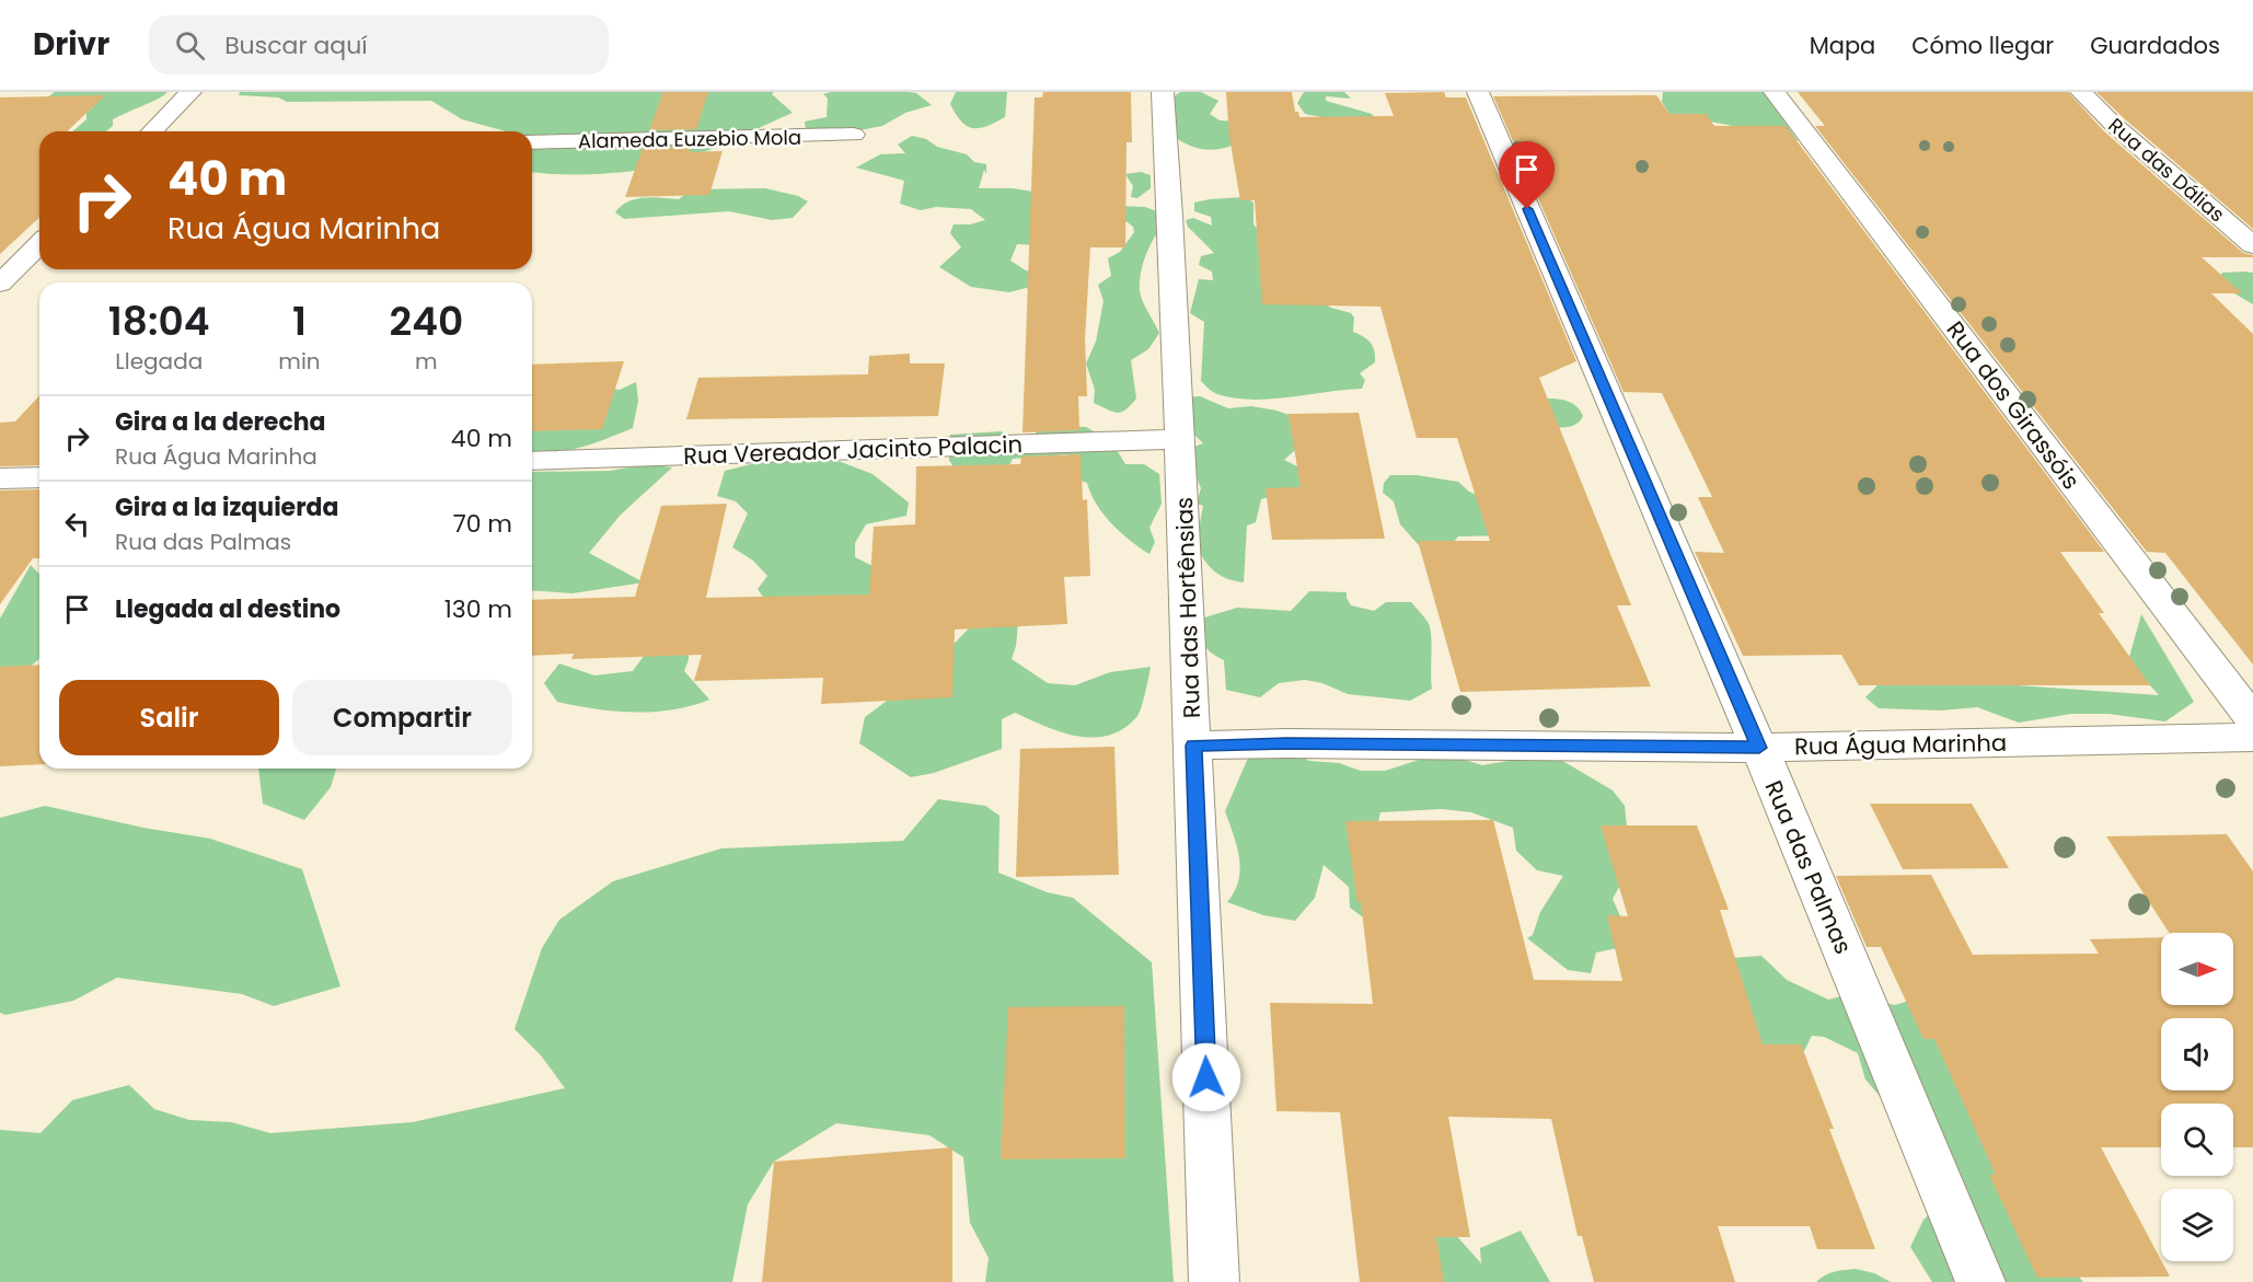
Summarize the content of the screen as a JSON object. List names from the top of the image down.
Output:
{
  "streets": {
    "street": [
      "Alameda Euzebio Mola",
      "Rua das Dálias",
      "Rua dos Girassóis",
      "Rua Vereador Jacinto Palacin",
      "Rua das Hortênsias",
      "Rua Água Marinha",
      "Rua das Palmas"
    ]
  },
  "crossings": [
    ["Rua Vereador Jacinto Palacin", "Rua das Hortênsias"],
    ["Rua das Hortênsias", "Rua Água Marinha"],
    ["Rua Água Marinha", "Rua das Palmas"]
  ],
  "north": "right",
  "page": {
    "header": "Drivr",
    "search": "Buscar aquí",
    "nav": ["Mapa", "Cómo llegar", "Guardados"],
    "turn": ["40 m", "Rua Água Marinha"],
    "eta": [
      "18:04",
      "Llegada",
      "1",
      "min",
      "240",
      "m"
    ],
    "list": [
      {
        "name": "Gira a la derecha",
        "note": "Rua Água Marinha",
        "value": "40 m"
      },
      {
        "name": "Gira a la izquierda",
        "note": "Rua das Palmas",
        "value": "70 m"
      },
      {
        "name": "Llegada al destino",
        "value": "130 m"
      }
    ],
    "buttons": ["Salir", "Compartir"]
  }
}
